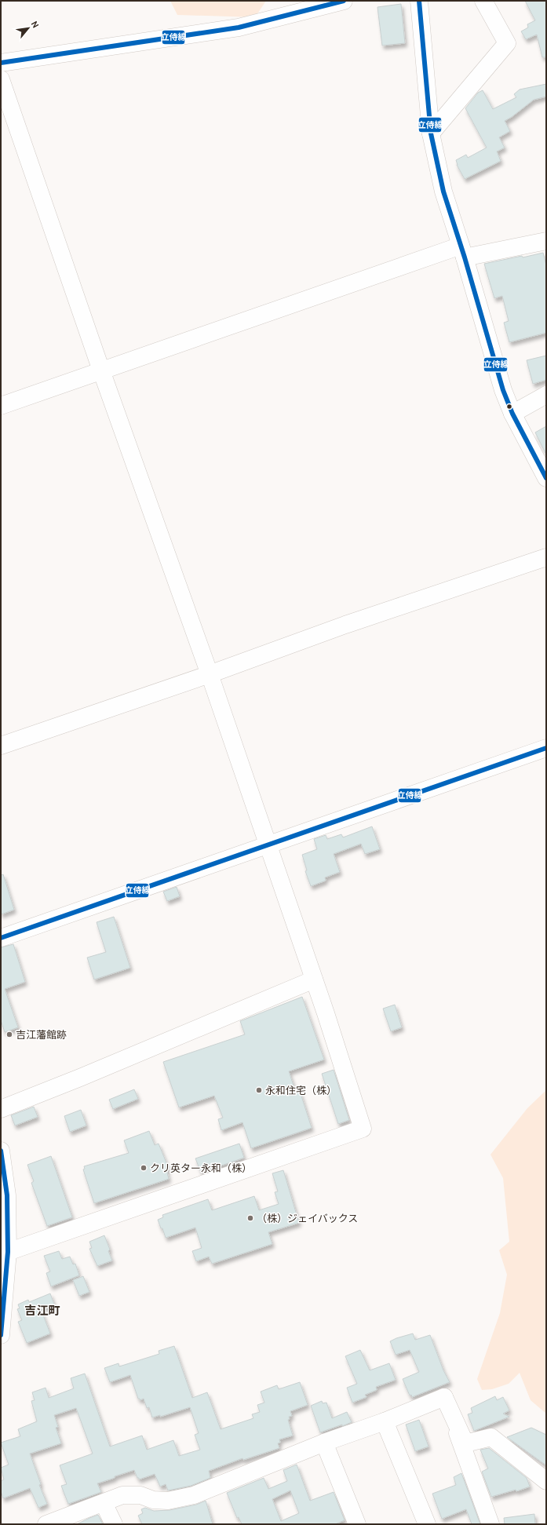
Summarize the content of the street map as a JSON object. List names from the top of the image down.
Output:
{
  "districts": ["吉江町"],
  "places": [
    "吉江藩館跡",
    "永和住宅（株）",
    "クリ英ター永和（株）",
    "（株）ジェイバックス"
  ],
  "lines": ["transit line 立侍線"],
  "north": "top right"
}
